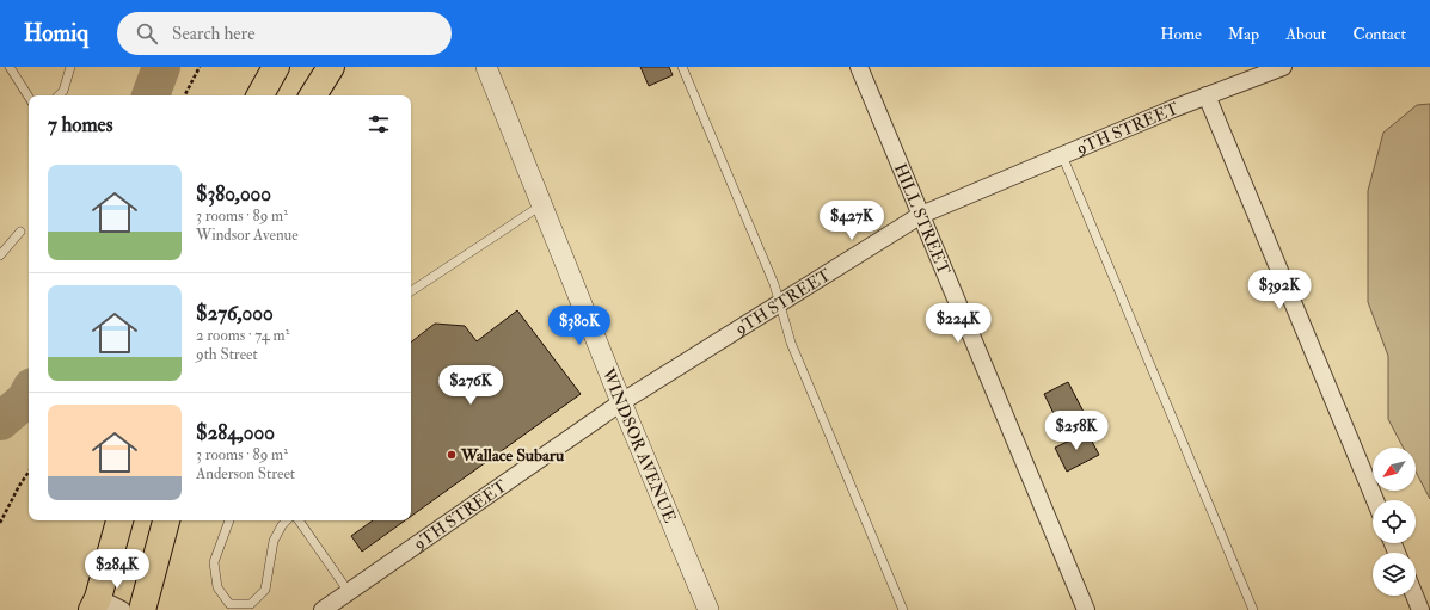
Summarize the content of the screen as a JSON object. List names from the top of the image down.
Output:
{
  "streets": {
    "street": ["9TH STREET", "HILL STREET", "WINDSOR AVENUE"]
  },
  "crossings": [
    ["9TH STREET", "HILL STREET"],
    ["9TH STREET", "WINDSOR AVENUE"]
  ],
  "places": ["Wallace Subaru"],
  "north": "bottom left",
  "page": {
    "header": "Homiq",
    "search": "Search here",
    "nav": [
      "Home",
      "Map",
      "About",
      "Contact"
    ],
    "heading": "7 homes",
    "list": [
      {
        "name": "$380,000",
        "note": "3 rooms · 89 m² · Windsor Avenue"
      },
      {
        "name": "$276,000",
        "note": "2 rooms · 74 m² · 9th Street"
      },
      {
        "name": "$284,000",
        "note": "3 rooms · 89 m² · Anderson Street"
      }
    ],
    "price": [
      "$427K",
      "$392K",
      "$224K",
      "$380K",
      "$276K",
      "$258K",
      "$284K"
    ]
  }
}
